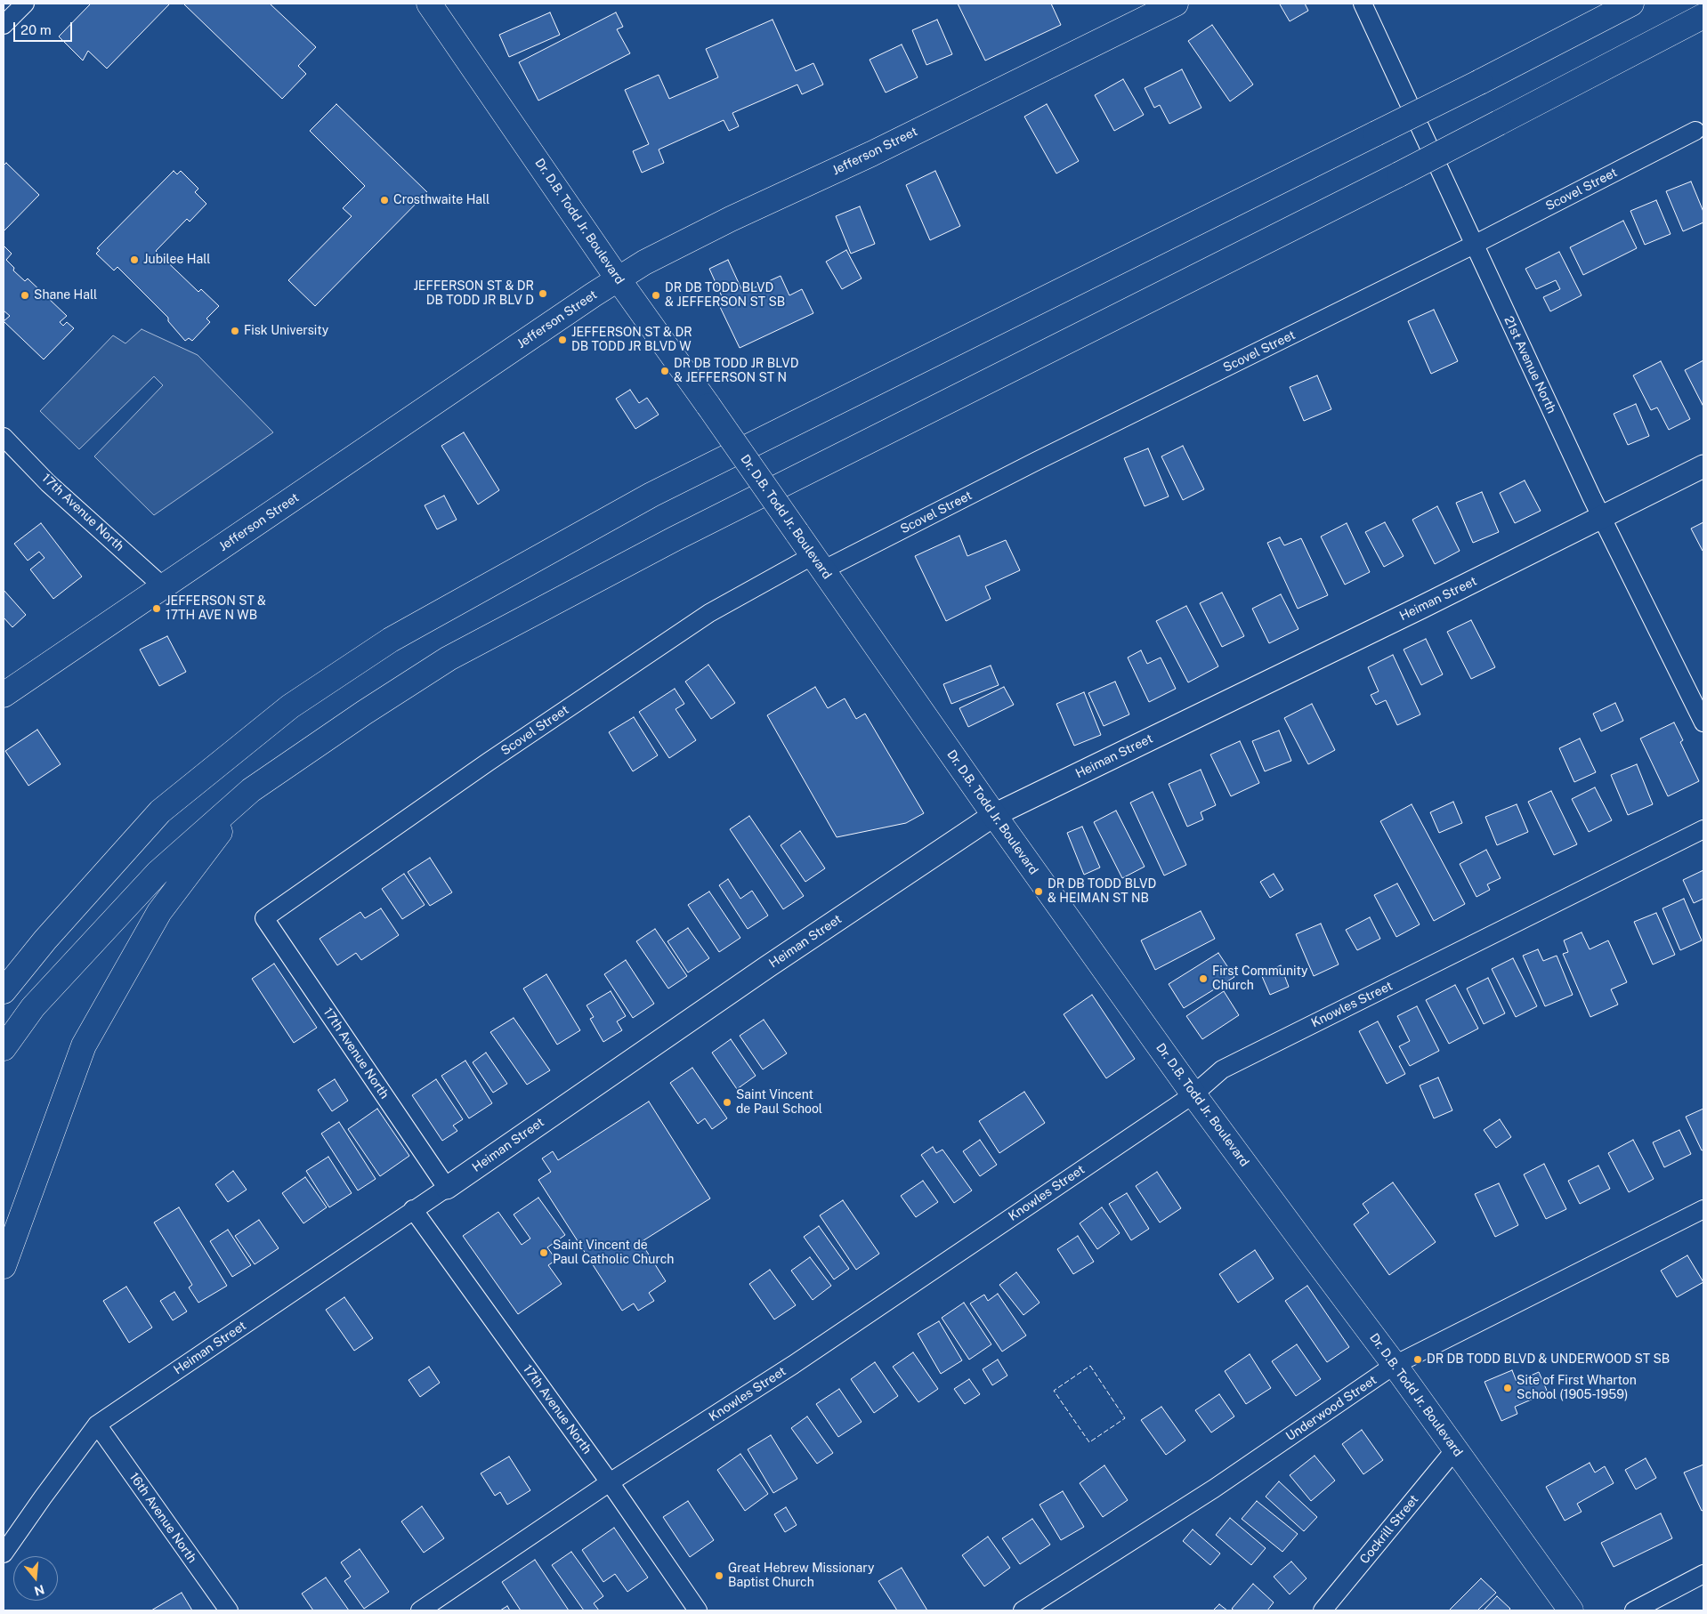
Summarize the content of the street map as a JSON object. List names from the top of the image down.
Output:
{
  "streets": {
    "main road": ["Jefferson Street", "Dr. D.B. Todd Jr. Boulevard"],
    "street": [
      "Scovel Street",
      "21st Avenue North",
      "17th Avenue North",
      "Heiman Street",
      "Knowles Street",
      "Underwood Street",
      "16th Avenue North",
      "Cockrill Street"
    ]
  },
  "crossings": [
    ["Jefferson Street", "Dr. D.B. Todd Jr. Boulevard"],
    ["Jefferson Street", "17th Avenue North"],
    ["Scovel Street", "Dr. D.B. Todd Jr. Boulevard"],
    ["Scovel Street", "21st Avenue North"],
    ["Scovel Street", "17th Avenue North"],
    ["Dr. D.B. Todd Jr. Boulevard", "Heiman Street"],
    ["Dr. D.B. Todd Jr. Boulevard", "Knowles Street"],
    ["Dr. D.B. Todd Jr. Boulevard", "Underwood Street"],
    ["Dr. D.B. Todd Jr. Boulevard", "Cockrill Street"],
    ["21st Avenue North", "Heiman Street"],
    ["17th Avenue North", "Heiman Street"],
    ["17th Avenue North", "Knowles Street"],
    ["Heiman Street", "16th Avenue North"]
  ],
  "places": [
    "Crosthwaite Hall",
    "Jubilee Hall",
    "JEFFERSON ST & DR DB TODD JR BLV D",
    "Shane Hall",
    "DR DB TODD BLVD & JEFFERSON ST SB",
    "Fisk University",
    "JEFFERSON ST & DR DB TODD JR BLVD W",
    "DR DB TODD JR BLVD & JEFFERSON ST N",
    "JEFFERSON ST & 17TH AVE N WB",
    "DR DB TODD BLVD & HEIMAN ST NB",
    "First Community Church",
    "Saint Vincent de Paul School",
    "Saint Vincent de Paul Catholic Church",
    "DR DB TODD BLVD & UNDERWOOD ST SB",
    "Site of First Wharton School (1905-1959)",
    "Great Hebrew Missionary Baptist Church"
  ],
  "scale_bar": "20 m",
  "north": "bottom"
}
